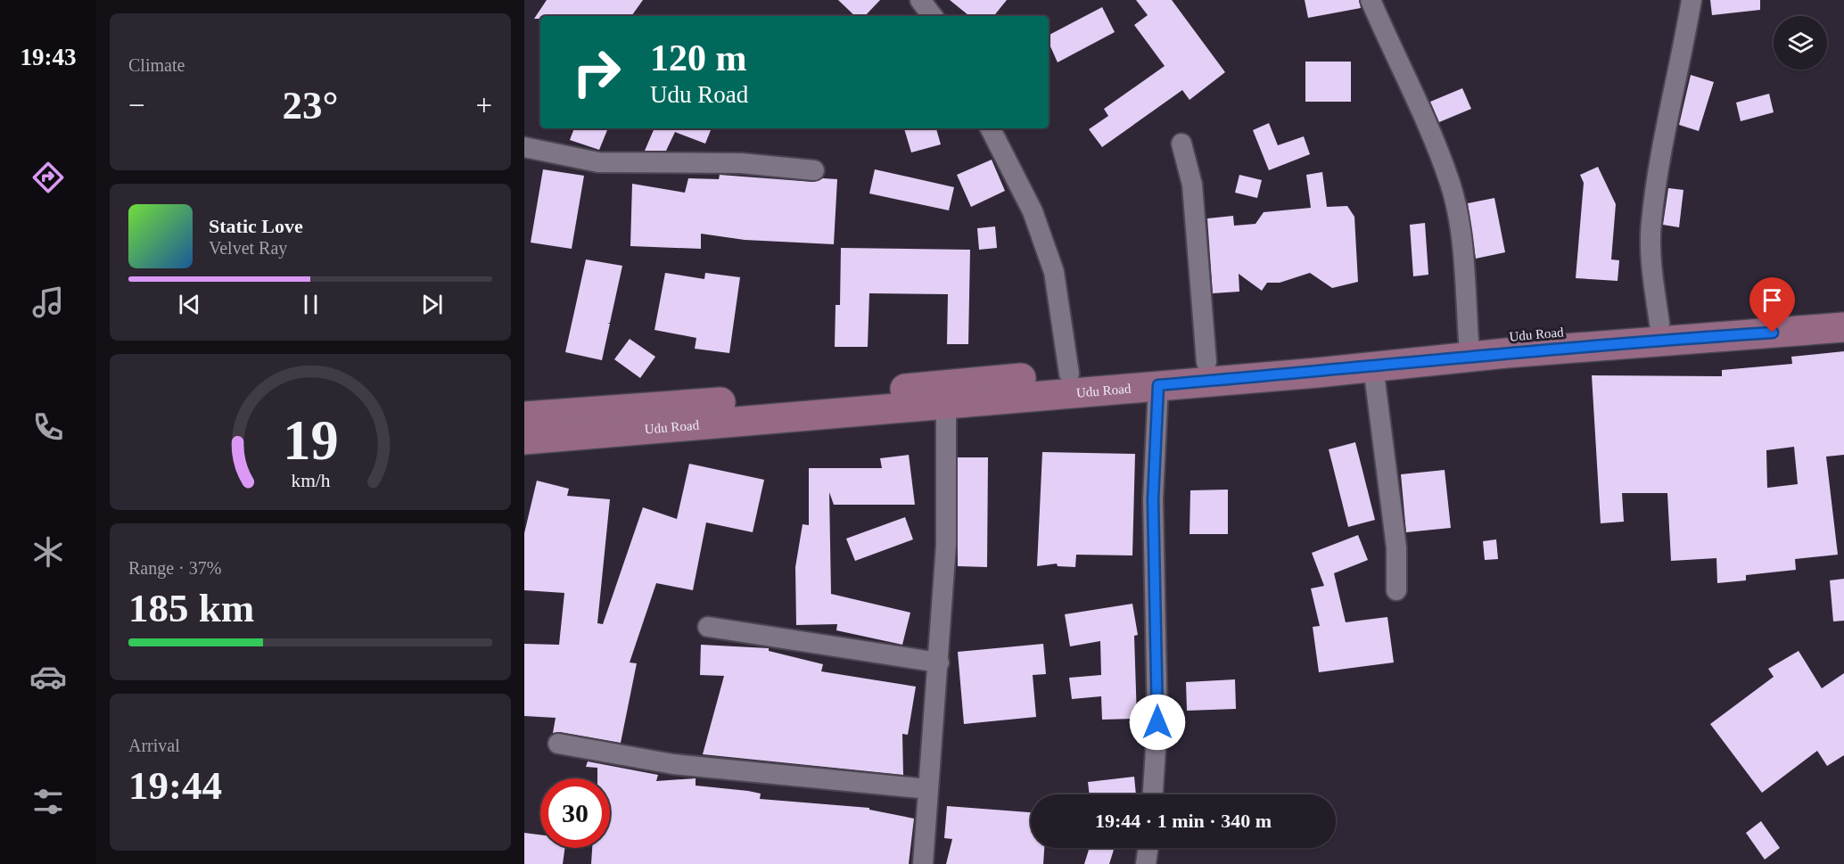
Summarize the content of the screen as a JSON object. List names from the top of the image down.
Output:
{
  "streets": {
    "main road": ["Udu Road"]
  },
  "page": {
    "tabs": "19:43",
    "tile": [
      "Climate",
      ["Range · 37%", "185 km"],
      ["Arrival", "19:44"]
    ],
    "turn": ["120 m", "Udu Road"],
    "heat": ["−", "23°", "+"],
    "song": ["Static Love", "Velvet Ray"],
    "limit": "30",
    "trip": "19:44 · 1 min · 340 m",
    "gauge": ["19", "km/h"]
  }
}
